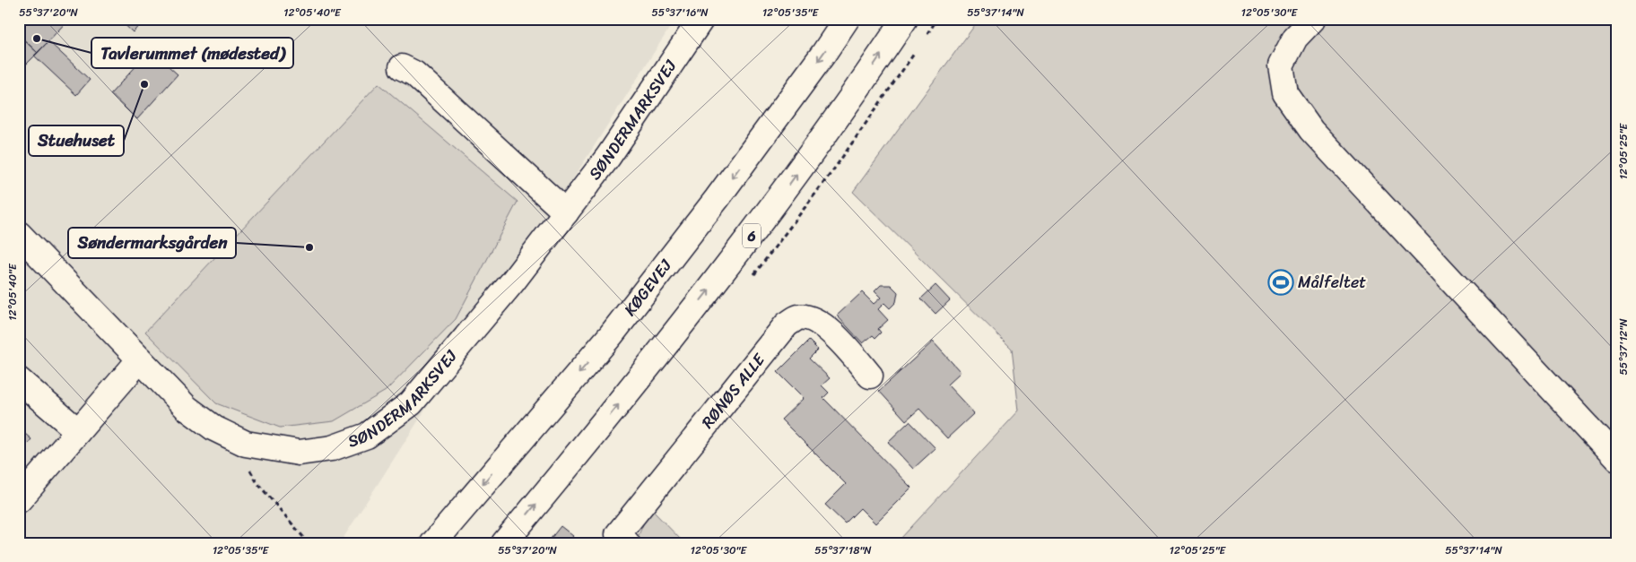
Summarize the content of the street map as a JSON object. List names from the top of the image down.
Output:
{
  "streets": {
    "street": [
      "SØNDERMARKSVEJ",
      "6",
      "KØGEVEJ",
      "RØNØS ALLE"
    ]
  },
  "places": {
    "other": ["Tavlerummet (mødested)", "Stuehuset", "Søndermarksgården"],
    "sports": ["Målfeltet"]
  },
  "coordinates": [
    "55°37'20\"N",
    "12°05'40\"E",
    "55°37'16\"N",
    "12°05'35\"E",
    "55°37'14\"N",
    "12°05'30\"E",
    "12°05'25\"E",
    "55°37'12\"N",
    "55°37'18\"N"
  ]
}
